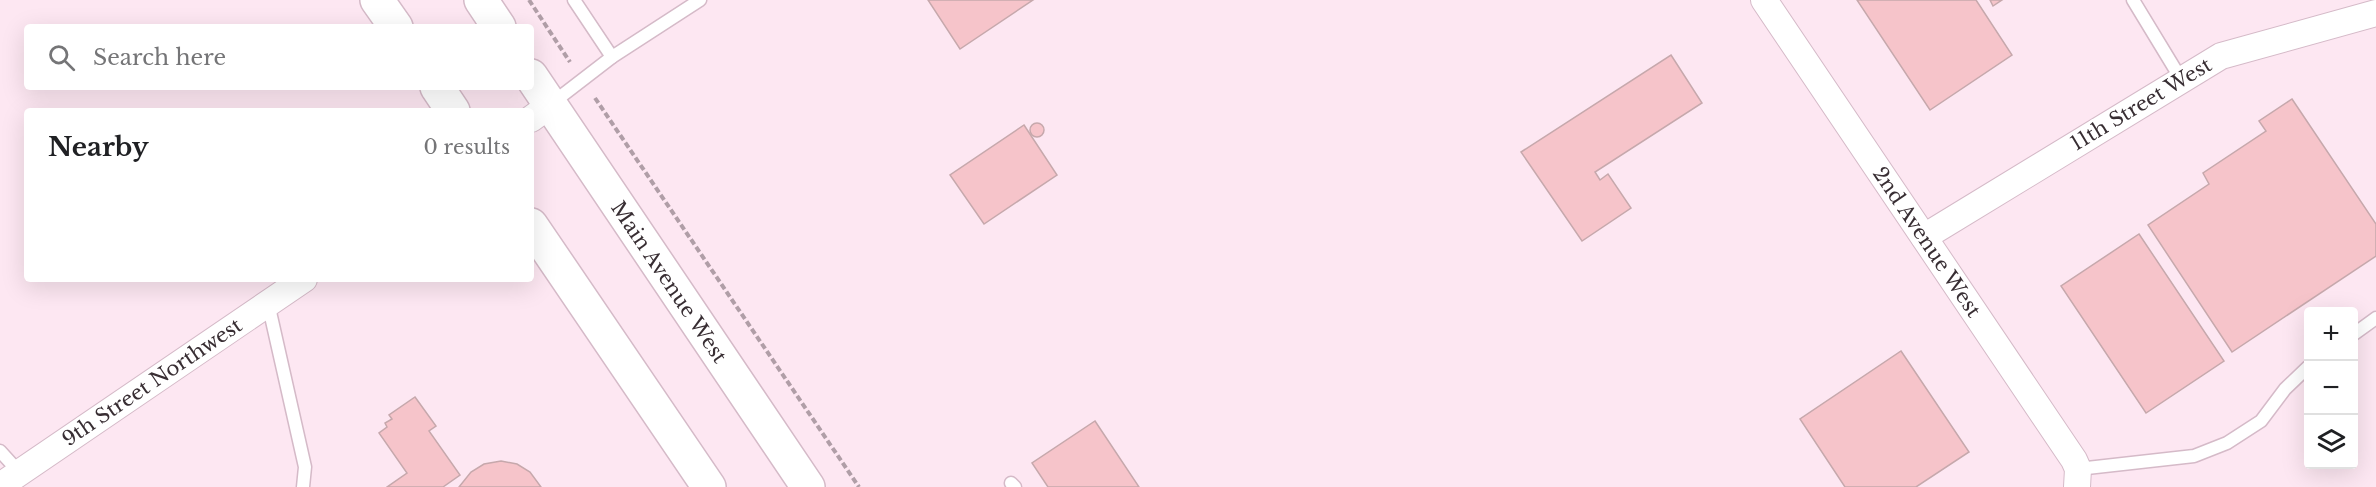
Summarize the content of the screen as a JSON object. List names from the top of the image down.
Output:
{
  "streets": {
    "main road": ["Main Avenue West"],
    "street": ["11th Street West", "2nd Avenue West", "9th Street Northwest"]
  },
  "crossings": [
    ["11th Street West", "2nd Avenue West"]
  ],
  "page": {
    "search": "Search here",
    "heading": ["Nearby", "0 results"],
    "map_buttons": ["+", "−"]
  }
}
